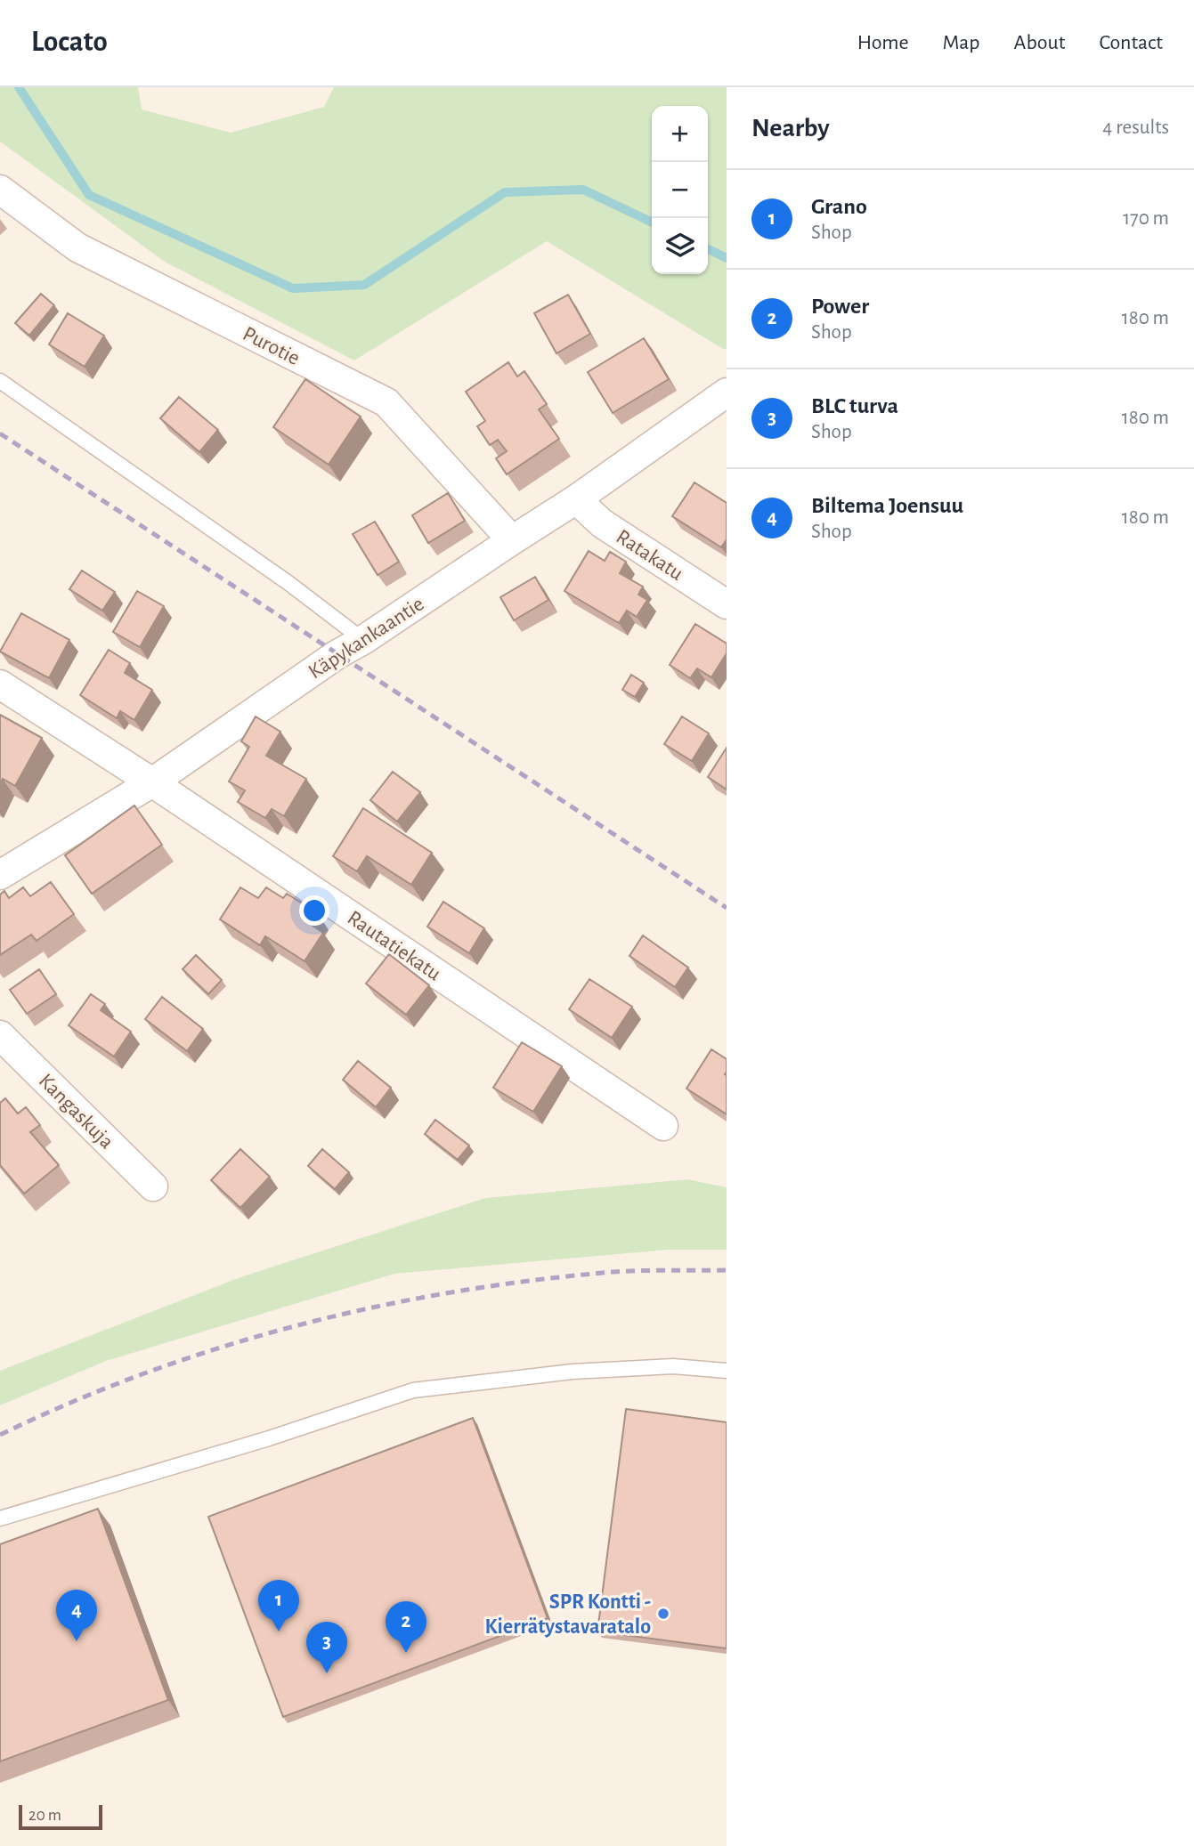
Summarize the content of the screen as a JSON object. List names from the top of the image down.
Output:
{
  "streets": {
    "street": [
      "Purotie",
      "Ratakatu",
      "Käpykankaantie",
      "Rautatiekatu",
      "Kangaskuja"
    ]
  },
  "crossings": [
    ["Purotie", "Käpykankaantie"],
    ["Ratakatu", "Käpykankaantie"],
    ["Käpykankaantie", "Rautatiekatu"]
  ],
  "places": ["SPR Kontti - Kierrätystavaratalo"],
  "scale_bar": "20 m",
  "page": {
    "header": "Locato",
    "nav": [
      "Home",
      "Map",
      "About",
      "Contact"
    ],
    "heading": ["Nearby", "4 results"],
    "map_buttons": ["+", "−"],
    "list": [
      {
        "mark": "1",
        "name": "Grano",
        "note": "Shop",
        "value": "170 m"
      },
      {
        "mark": "2",
        "name": "Power",
        "note": "Shop",
        "value": "180 m"
      },
      {
        "mark": "3",
        "name": "BLC turva",
        "note": "Shop",
        "value": "180 m"
      },
      {
        "mark": "4",
        "name": "Biltema Joensuu",
        "note": "Shop",
        "value": "180 m"
      }
    ],
    "pins": [
      "1",
      "4",
      "2",
      "3"
    ],
    "scale": "20 m"
  }
}
